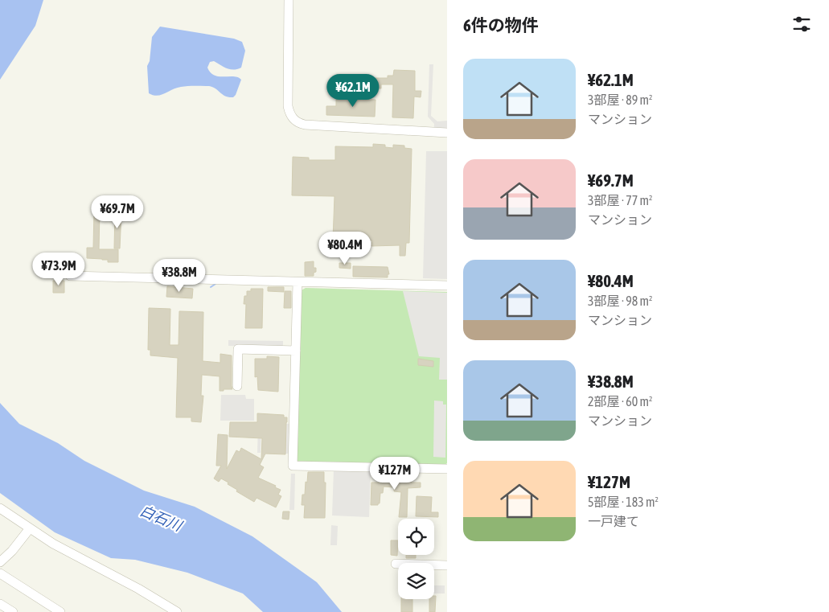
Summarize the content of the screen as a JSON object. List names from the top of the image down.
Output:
{
  "water": ["白石川"],
  "page": {
    "heading": "6件の物件",
    "list": [
      {
        "name": "¥62.1M",
        "note": "3部屋 · 89 m² · マンション"
      },
      {
        "name": "¥69.7M",
        "note": "3部屋 · 77 m² · マンション"
      },
      {
        "name": "¥80.4M",
        "note": "3部屋 · 98 m² · マンション"
      },
      {
        "name": "¥38.8M",
        "note": "2部屋 · 60 m² · マンション"
      },
      {
        "name": "¥127M",
        "note": "5部屋 · 183 m² · 一戸建て"
      }
    ],
    "price": [
      "¥62.1M",
      "¥69.7M",
      "¥80.4M",
      "¥73.9M",
      "¥38.8M",
      "¥127M"
    ]
  }
}
